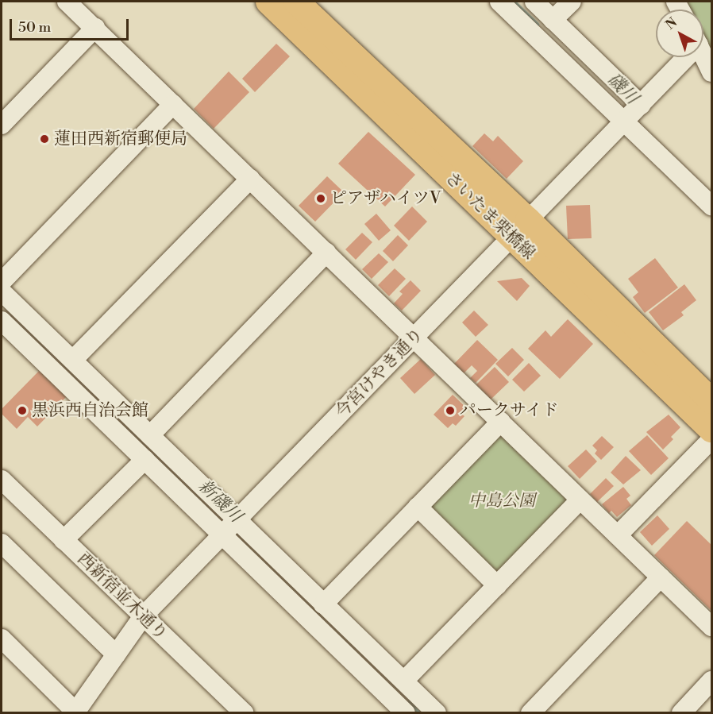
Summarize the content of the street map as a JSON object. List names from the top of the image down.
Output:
{
  "streets": {
    "main road": ["さいたま栗橋線"],
    "street": ["今宮けやき通り", "西新宿並木通り"]
  },
  "crossings": [
    ["さいたま栗橋線", "今宮けやき通り"],
    ["今宮けやき通り", "西新宿並木通り"]
  ],
  "water": ["磯川", "新磯川"],
  "parks": ["中島公園"],
  "places": [
    "蓮田西新宿郵便局",
    "ピアザハイツV",
    "黒浜西自治会館",
    "パークサイド"
  ],
  "scale_bar": "50 m",
  "north": "top left"
}
